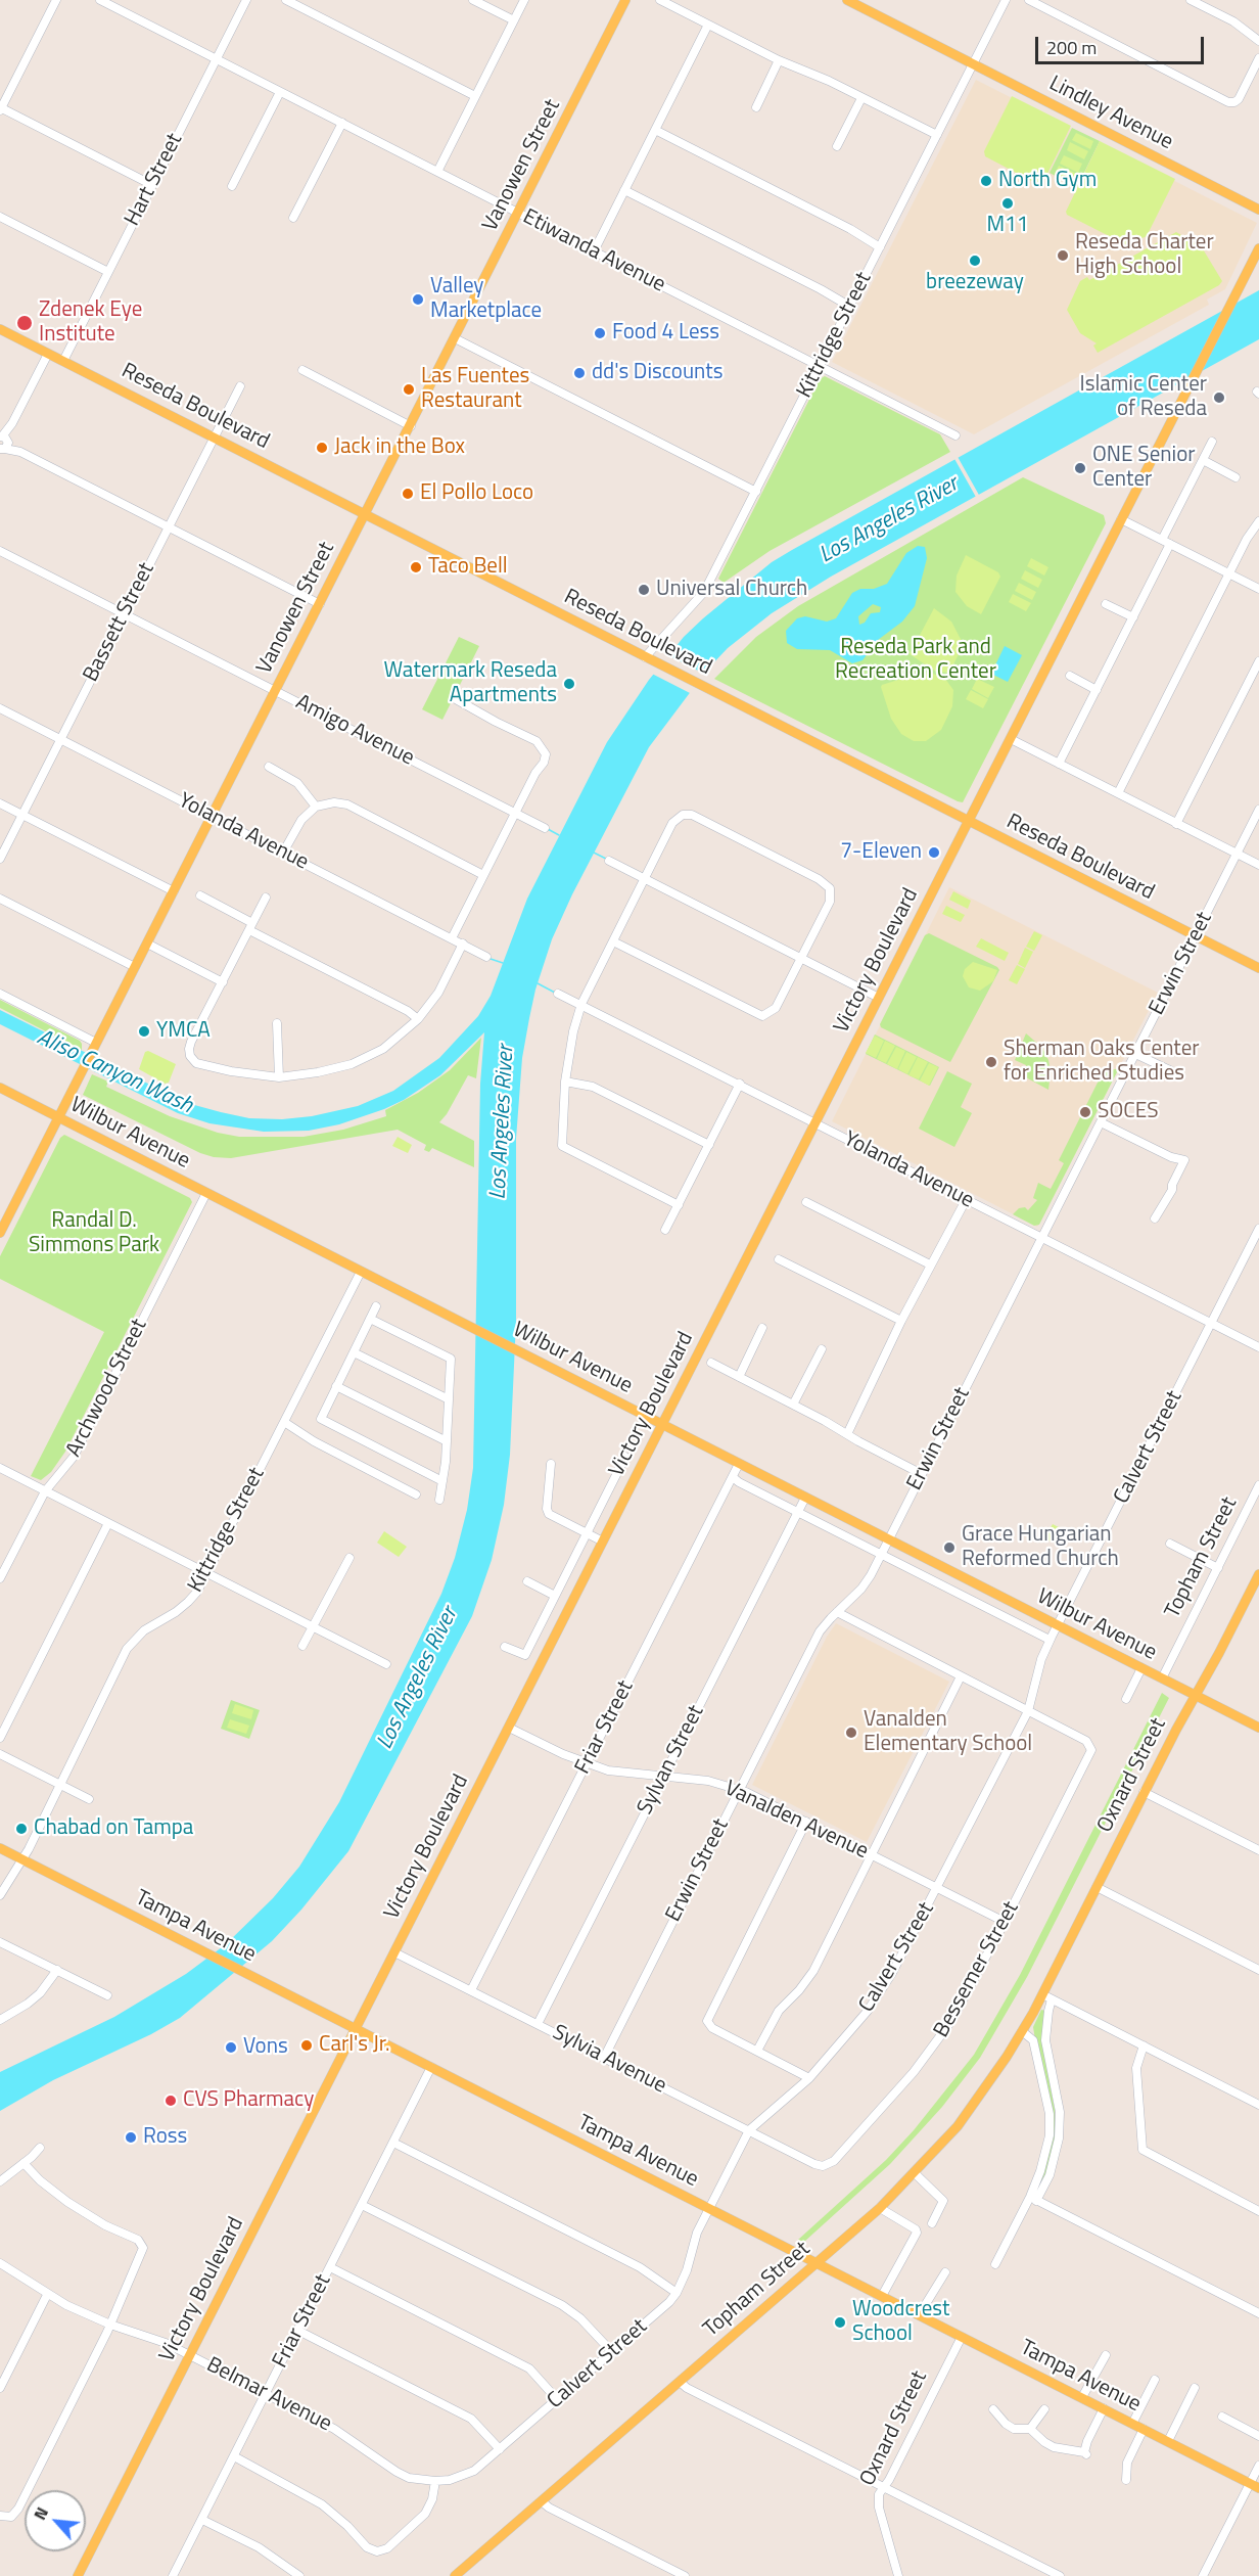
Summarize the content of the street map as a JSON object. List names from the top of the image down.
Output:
{
  "streets": {
    "main road": [
      "Lindley Avenue",
      "Vanowen Street",
      "Reseda Boulevard",
      "Victory Boulevard",
      "Wilbur Avenue",
      "Topham Street",
      "Oxnard Street",
      "Tampa Avenue"
    ],
    "street": [
      "Hart Street",
      "Etiwanda Avenue",
      "Kittridge Street",
      "Bassett Street",
      "Amigo Avenue",
      "Yolanda Avenue",
      "Erwin Street",
      "Archwood Street",
      "Calvert Street",
      "Friar Street",
      "Sylvan Street",
      "Vanalden Avenue",
      "Bessemer Street",
      "Sylvia Avenue",
      "Belmar Avenue"
    ]
  },
  "crossings": [
    ["Lindley Avenue", "Kittridge Street"],
    ["Vanowen Street", "Etiwanda Avenue"],
    ["Vanowen Street", "Reseda Boulevard"],
    ["Vanowen Street", "Amigo Avenue"],
    ["Vanowen Street", "Yolanda Avenue"],
    ["Vanowen Street", "Wilbur Avenue"],
    ["Hart Street", "Etiwanda Avenue"],
    ["Hart Street", "Reseda Boulevard"],
    ["Etiwanda Avenue", "Kittridge Street"],
    ["Kittridge Street", "Reseda Boulevard"],
    ["Kittridge Street", "Wilbur Avenue"],
    ["Kittridge Street", "Tampa Avenue"],
    ["Reseda Boulevard", "Bassett Street"],
    ["Reseda Boulevard", "Victory Boulevard"],
    ["Reseda Boulevard", "Erwin Street"],
    ["Bassett Street", "Amigo Avenue"],
    ["Bassett Street", "Yolanda Avenue"],
    ["Yolanda Avenue", "Victory Boulevard"],
    ["Yolanda Avenue", "Erwin Street"],
    ["Yolanda Avenue", "Calvert Street"],
    ["Victory Boulevard", "Wilbur Avenue"],
    ["Victory Boulevard", "Vanalden Avenue"],
    ["Victory Boulevard", "Tampa Avenue"],
    ["Victory Boulevard", "Sylvia Avenue"],
    ["Victory Boulevard", "Belmar Avenue"],
    ["Erwin Street", "Wilbur Avenue"],
    ["Erwin Street", "Vanalden Avenue"],
    ["Erwin Street", "Sylvia Avenue"],
    ["Wilbur Avenue", "Archwood Street"],
    ["Wilbur Avenue", "Calvert Street"],
    ["Wilbur Avenue", "Topham Street"],
    ["Wilbur Avenue", "Friar Street"],
    ["Wilbur Avenue", "Sylvan Street"],
    ["Wilbur Avenue", "Oxnard Street"],
    ["Calvert Street", "Vanalden Avenue"],
    ["Calvert Street", "Tampa Avenue"],
    ["Calvert Street", "Bessemer Street"],
    ["Calvert Street", "Sylvia Avenue"],
    ["Calvert Street", "Belmar Avenue"],
    ["Topham Street", "Oxnard Street"],
    ["Topham Street", "Tampa Avenue"],
    ["Friar Street", "Vanalden Avenue"],
    ["Friar Street", "Tampa Avenue"],
    ["Friar Street", "Sylvia Avenue"],
    ["Friar Street", "Belmar Avenue"],
    ["Sylvan Street", "Vanalden Avenue"],
    ["Sylvan Street", "Sylvia Avenue"],
    ["Oxnard Street", "Tampa Avenue"],
    ["Vanalden Avenue", "Bessemer Street"],
    ["Bessemer Street", "Sylvia Avenue"]
  ],
  "water": ["Los Angeles River", "Aliso Canyon Wash"],
  "parks": ["Reseda Park and Recreation Center", "Randal D. Simmons Park"],
  "places": [
    "North Gym",
    "M11",
    "Reseda Charter High School",
    "breezeway",
    "Valley Marketplace",
    "Zdenek Eye Institute",
    "Food 4 Less",
    "dd's Discounts",
    "Las Fuentes Restaurant",
    "Islamic Center of Reseda",
    "Jack in the Box",
    "ONE Senior Center",
    "El Pollo Loco",
    "Taco Bell",
    "Universal Church",
    "Watermark Reseda Apartments",
    "7-Eleven",
    "YMCA",
    "Sherman Oaks Center for Enriched Studies",
    "SOCES",
    "Grace Hungarian Reformed Church",
    "Vanalden Elementary School",
    "Chabad on Tampa",
    "Carl's Jr.",
    "Vons",
    "CVS Pharmacy",
    "Ross",
    "Woodcrest School"
  ],
  "scale_bar": "200 m",
  "north": "top left"
}
